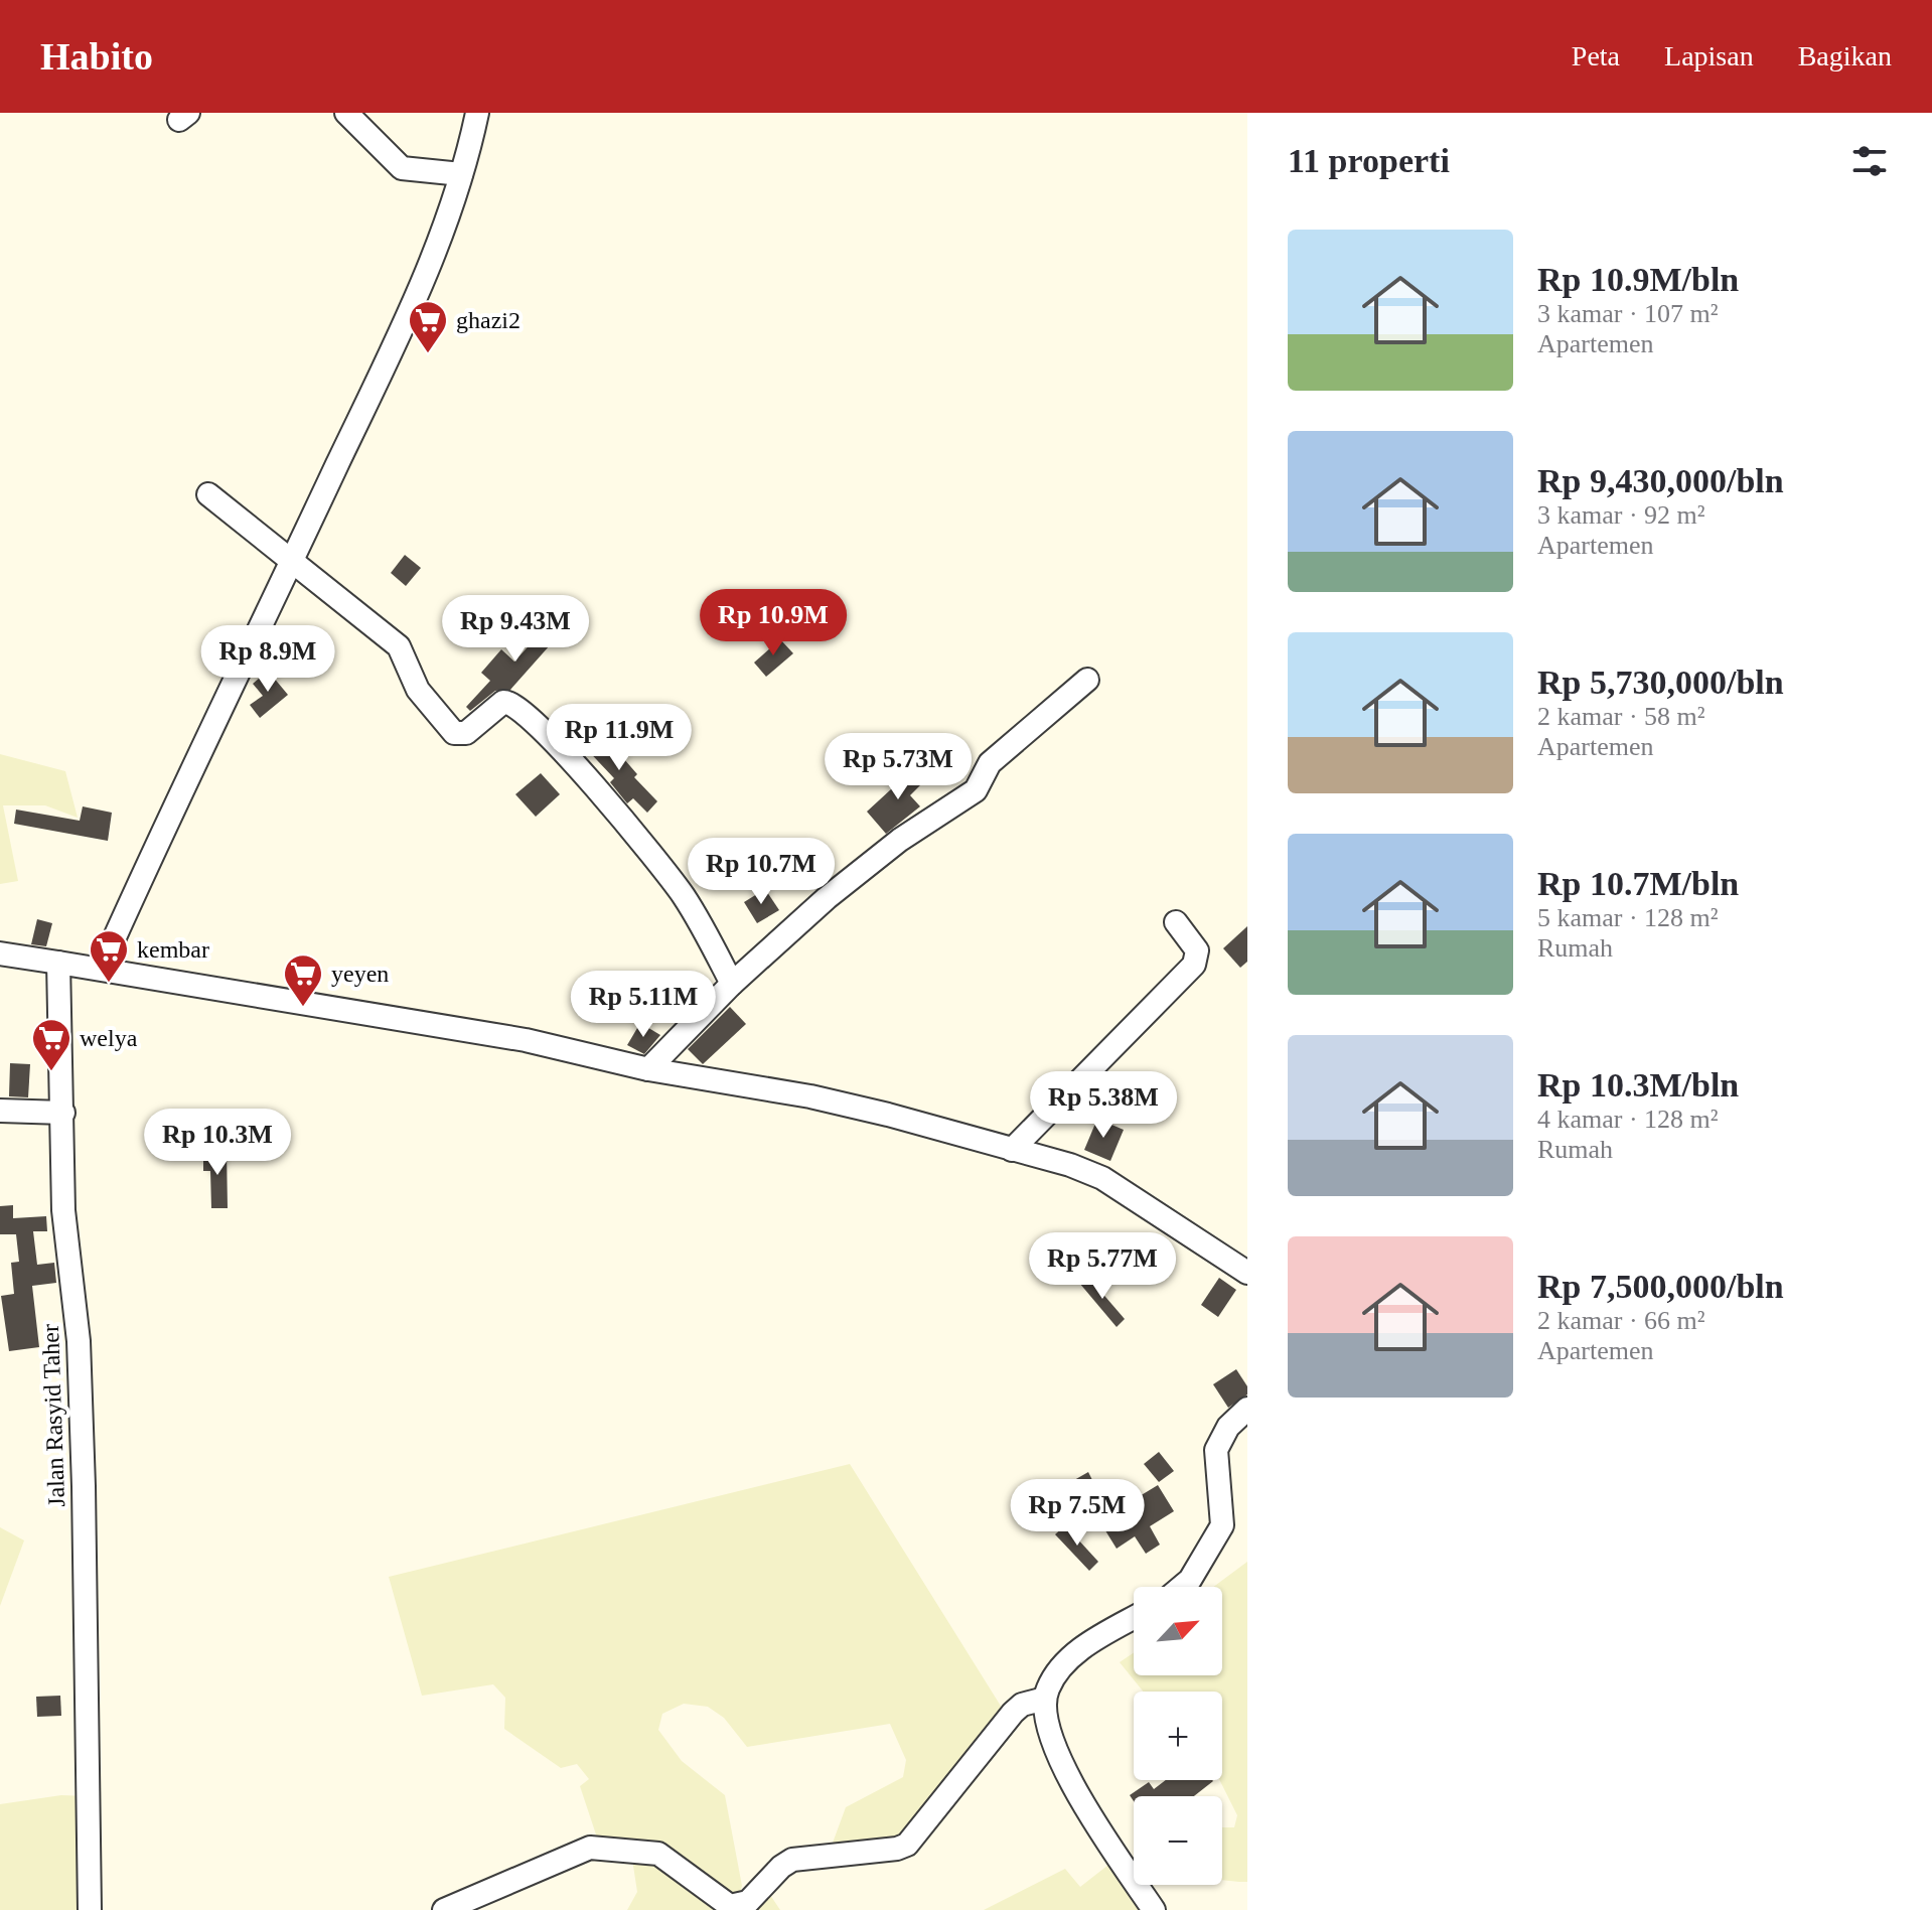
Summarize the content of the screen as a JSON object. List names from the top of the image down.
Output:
{
  "streets": {
    "street": ["Jalan Rasyid Taher"]
  },
  "places": {
    "supermarket": [
      "ghazi2",
      "kembar",
      "yeyen",
      "welya"
    ]
  },
  "north": "top right",
  "page": {
    "header": "Habito",
    "nav": ["Peta", "Lapisan", "Bagikan"],
    "heading": "11 properti",
    "list": [
      {
        "name": "Rp 10.9M/bln",
        "note": "3 kamar · 107 m² · Apartemen"
      },
      {
        "name": "Rp 9,430,000/bln",
        "note": "3 kamar · 92 m² · Apartemen"
      },
      {
        "name": "Rp 5,730,000/bln",
        "note": "2 kamar · 58 m² · Apartemen"
      },
      {
        "name": "Rp 10.7M/bln",
        "note": "5 kamar · 128 m² · Rumah"
      },
      {
        "name": "Rp 10.3M/bln",
        "note": "4 kamar · 128 m² · Rumah"
      },
      {
        "name": "Rp 7,500,000/bln",
        "note": "2 kamar · 66 m² · Apartemen"
      }
    ],
    "price": [
      "Rp 10.9M",
      "Rp 9.43M",
      "Rp 8.9M",
      "Rp 11.9M",
      "Rp 5.73M",
      "Rp 10.7M",
      "Rp 5.11M",
      "Rp 5.38M",
      "Rp 10.3M",
      "Rp 5.77M",
      "Rp 7.5M"
    ],
    "map_buttons": ["+", "−"]
  }
}
